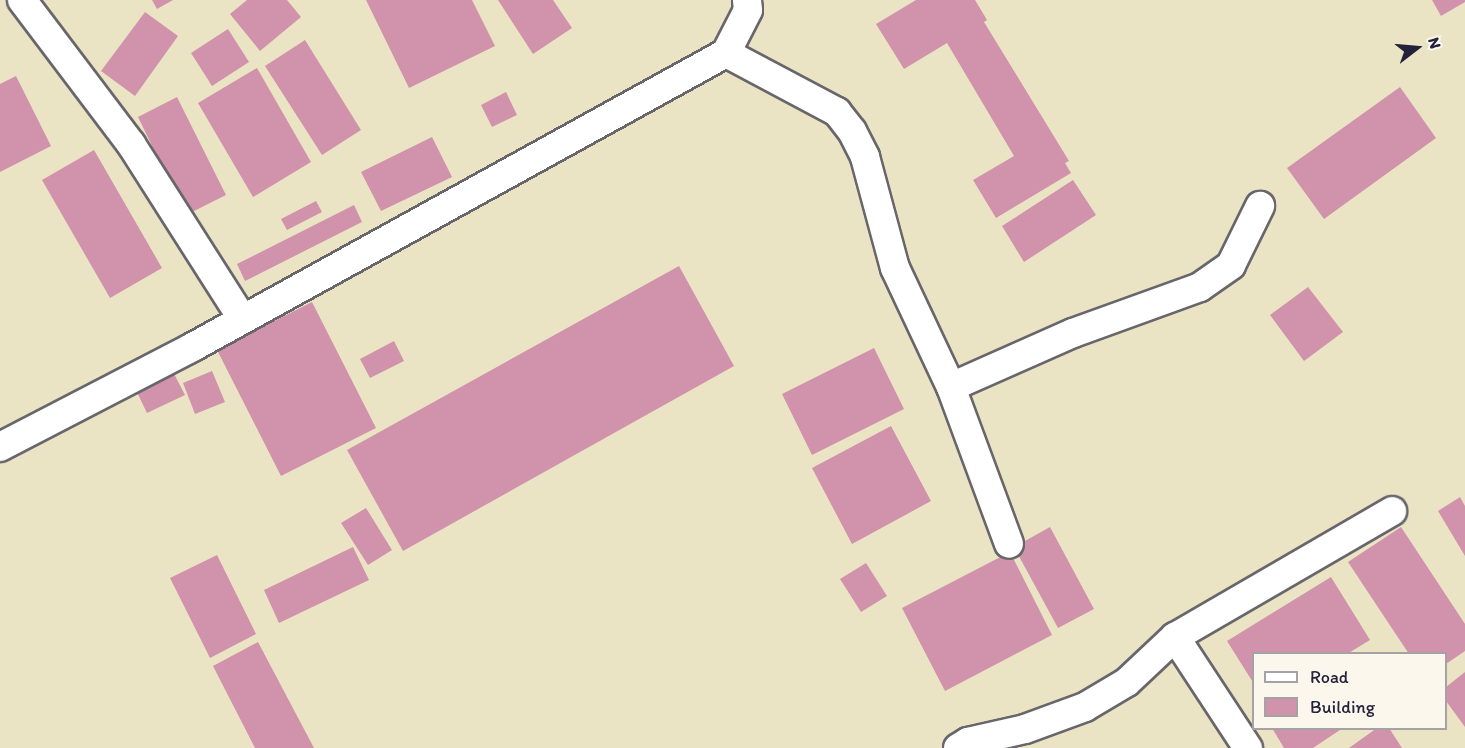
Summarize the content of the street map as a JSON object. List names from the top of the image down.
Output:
{
  "legend": ["Road", "Building"],
  "north": "right"
}
